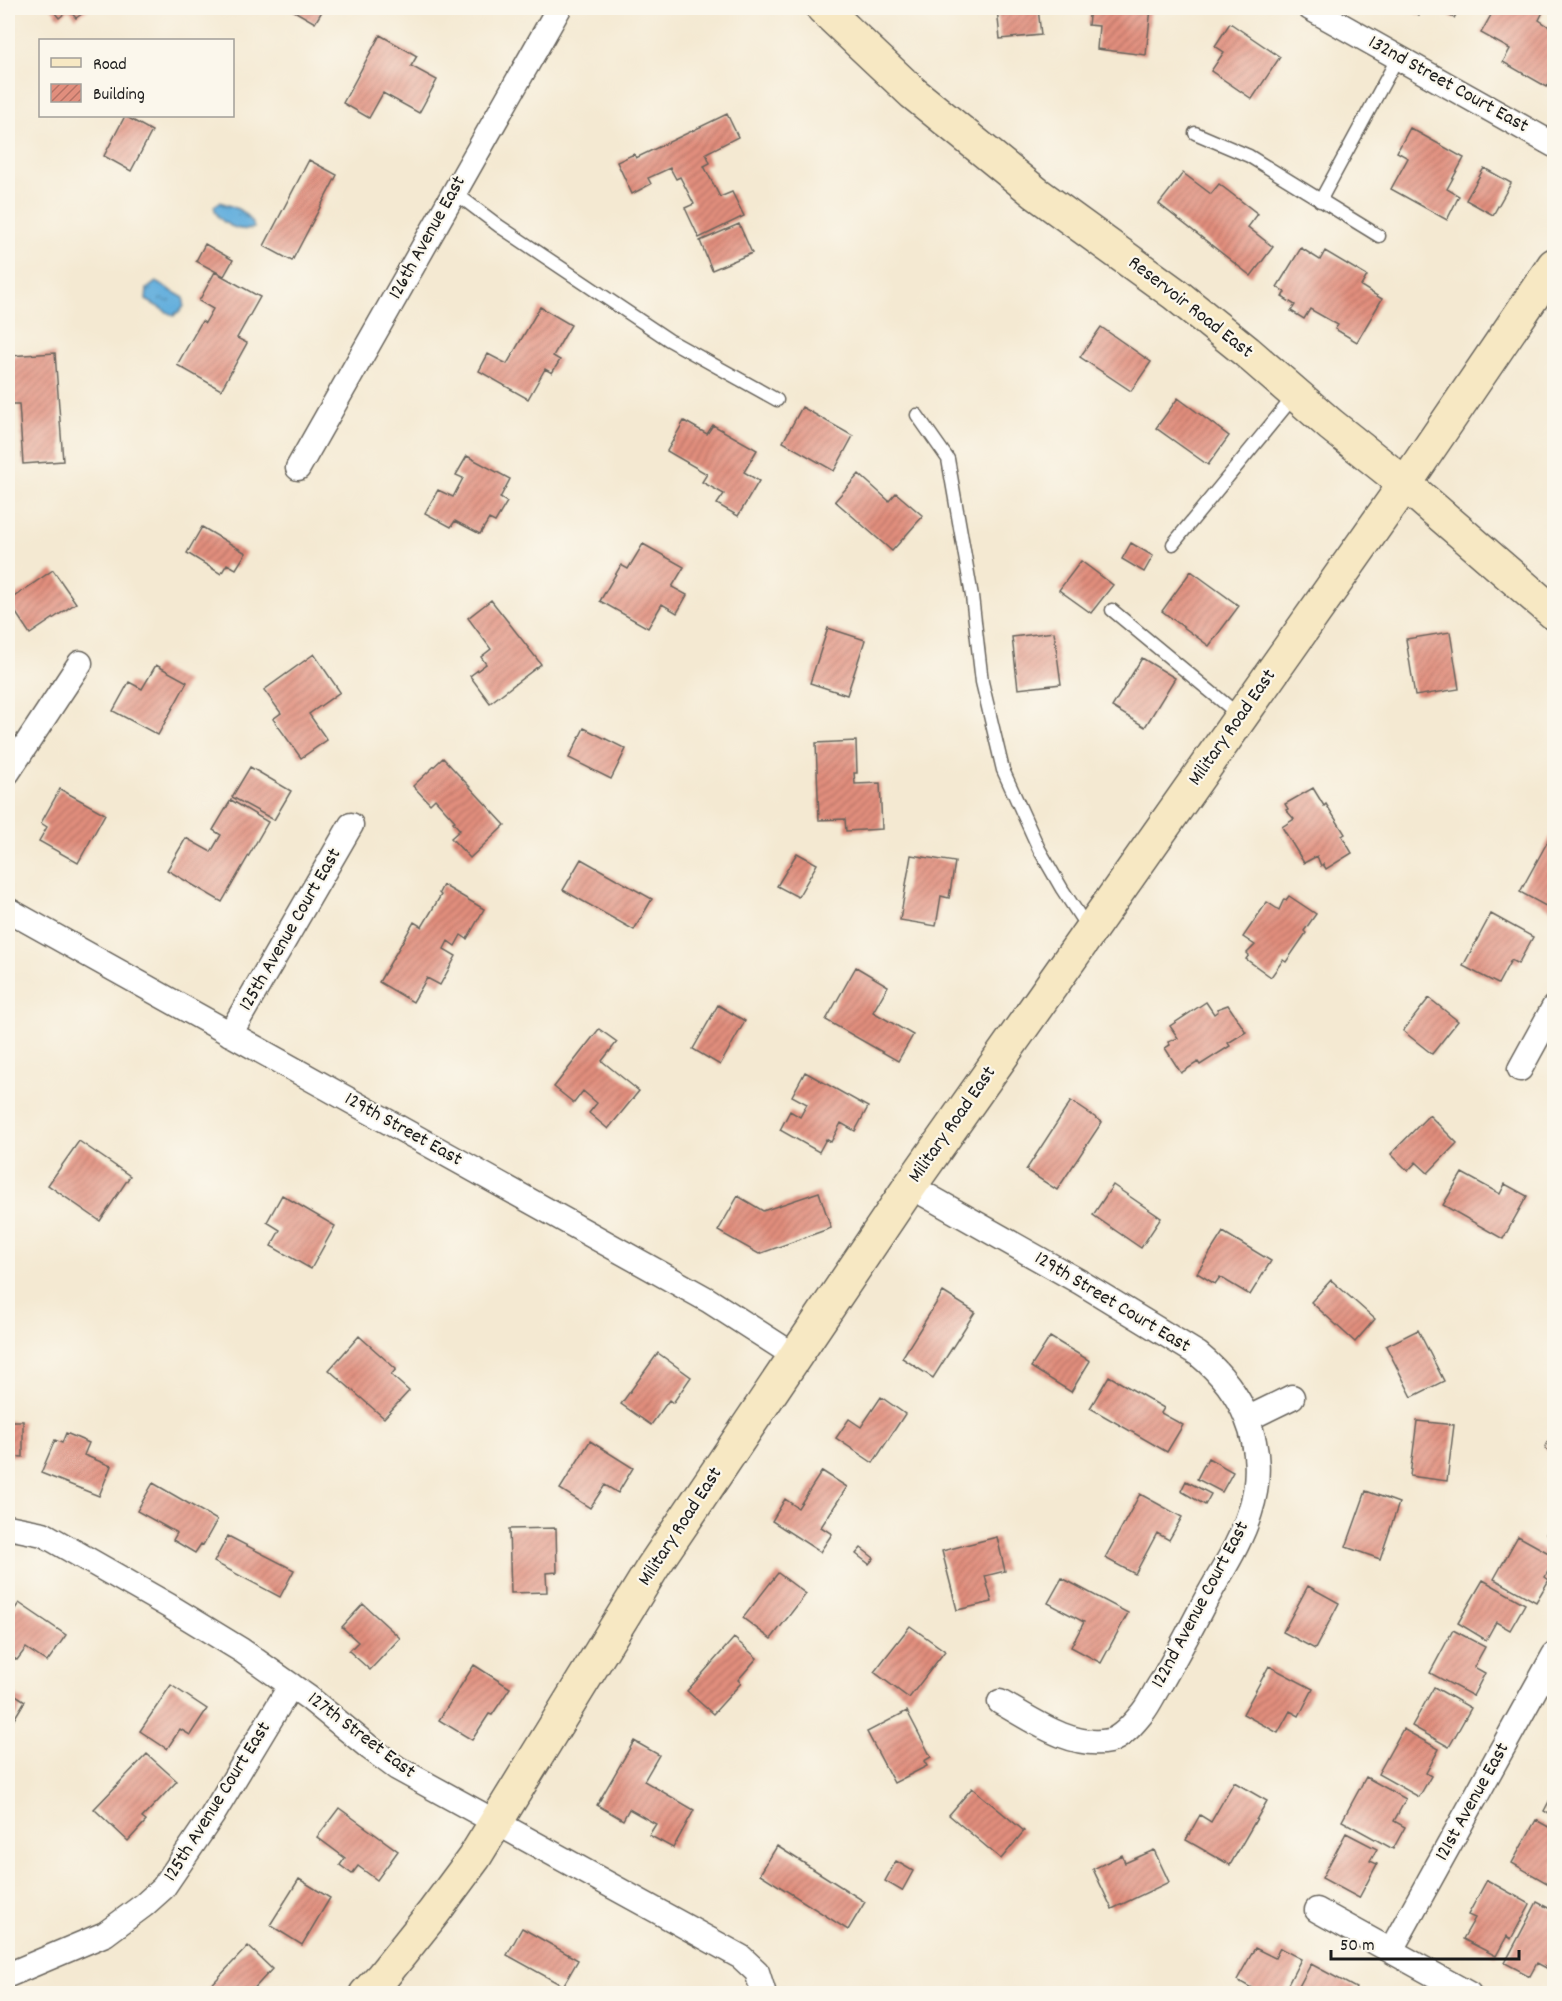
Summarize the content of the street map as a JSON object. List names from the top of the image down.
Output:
{
  "streets": {
    "main road": ["Reservoir Road East", "Military Road East"],
    "street": [
      "132nd Street Court East",
      "126th Avenue East",
      "125th Avenue Court East",
      "129th Street East",
      "129th Street Court East",
      "122nd Avenue Court East",
      "127th Street East",
      "121st Avenue East"
    ]
  },
  "crossings": [
    ["Reservoir Road East", "Military Road East"],
    ["Military Road East", "129th Street East"],
    ["Military Road East", "129th Street Court East"],
    ["Military Road East", "127th Street East"],
    ["125th Avenue Court East", "129th Street East"],
    ["125th Avenue Court East", "127th Street East"],
    ["129th Street Court East", "122nd Avenue Court East"]
  ],
  "legend": ["Road", "Building"],
  "scale_bar": "50 m"
}
